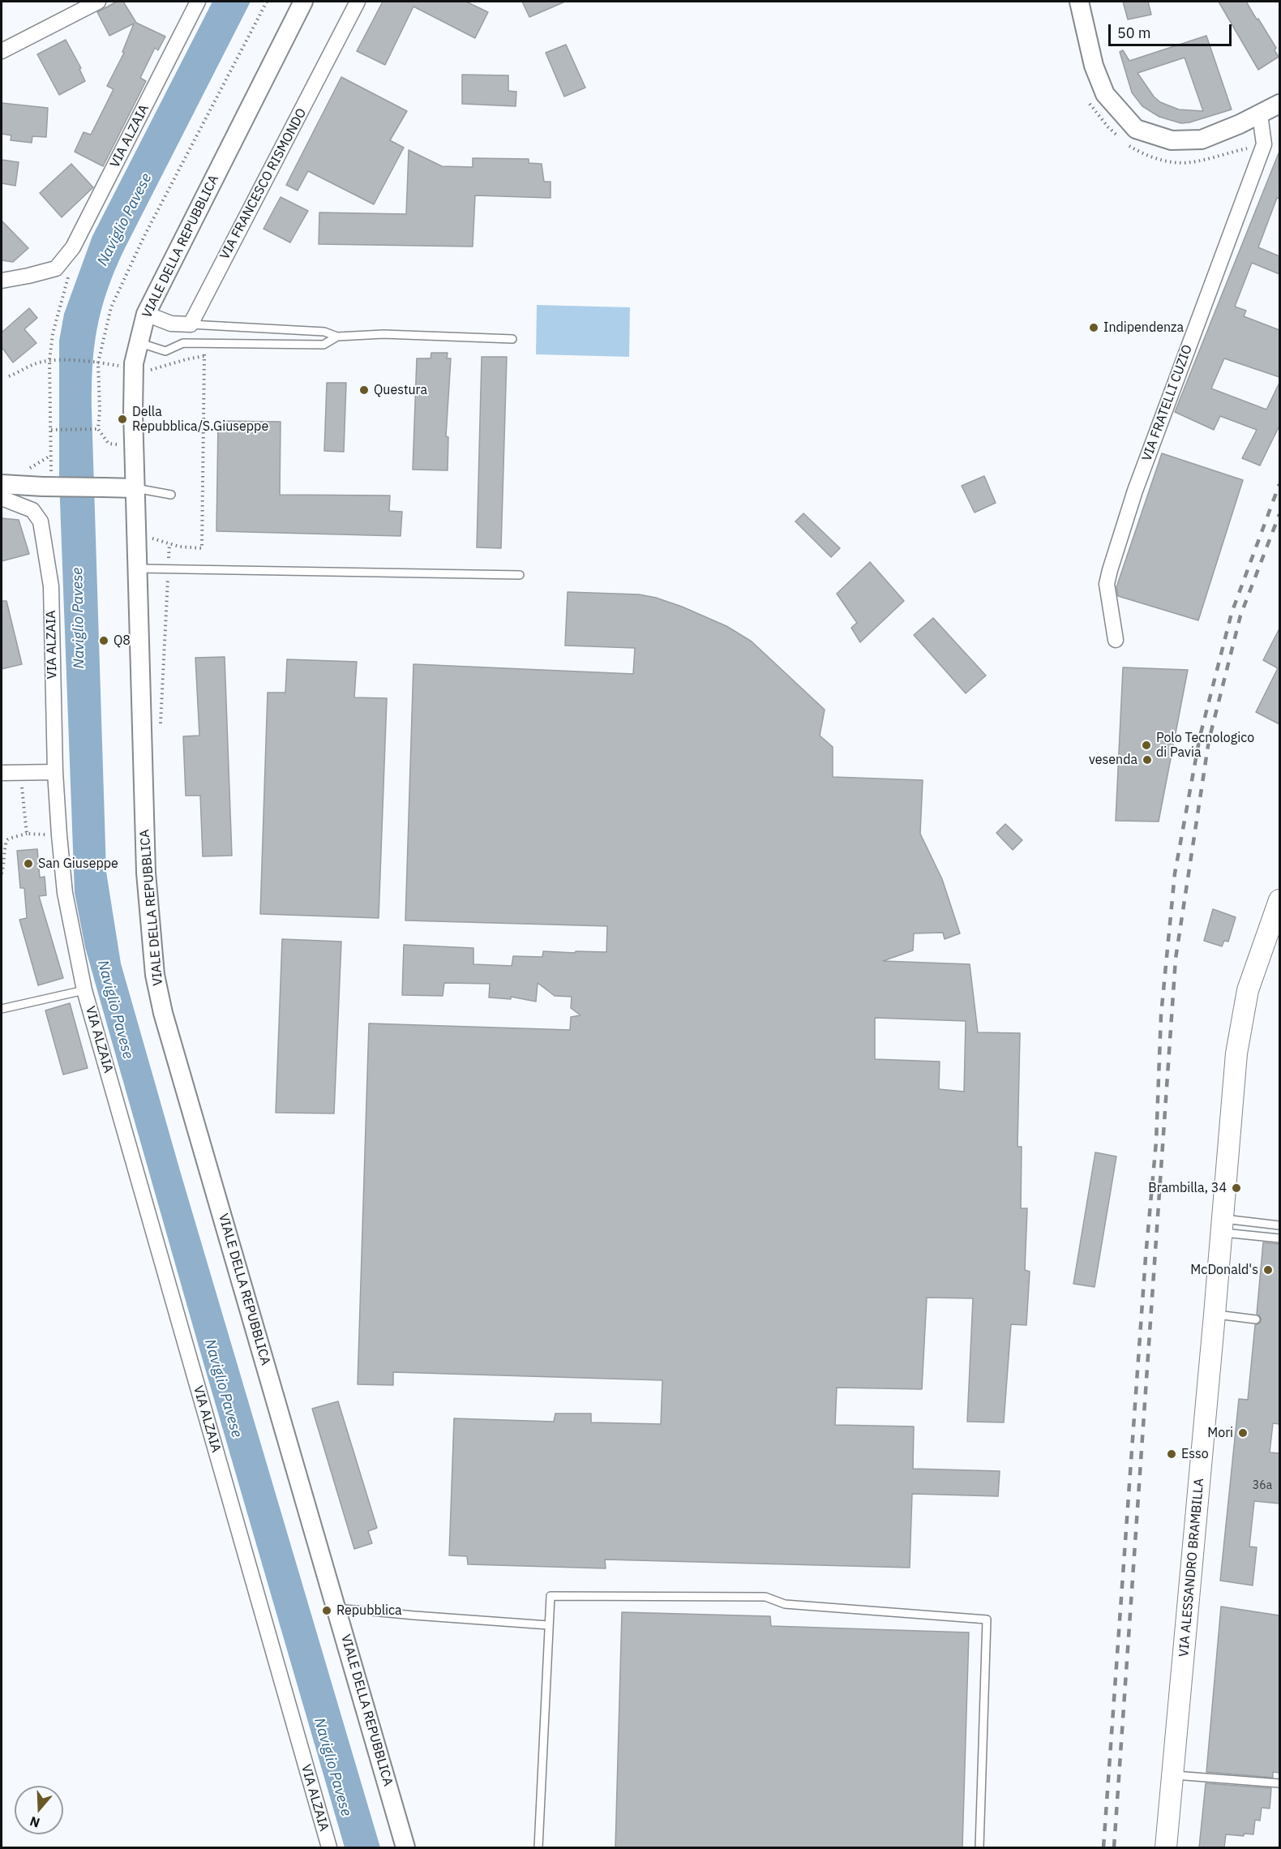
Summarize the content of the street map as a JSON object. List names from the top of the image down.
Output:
{
  "streets": {
    "main road": ["VIA ALESSANDRO BRAMBILLA"],
    "street": [
      "VIA ALZAIA",
      "VIA FRANCESCO RISMONDO",
      "VIALE DELLA REPUBBLICA",
      "VIA FRATELLI CUZIO"
    ]
  },
  "water": ["Naviglio Pavese"],
  "places": [
    "Indipendenza",
    "Questura",
    "Della Repubblica/S.Giuseppe",
    "Q8",
    "Polo Tecnologico di Pavia",
    "vesenda",
    "San Giuseppe",
    "Brambilla, 34",
    "McDonald's",
    "Mori",
    "Esso",
    "Repubblica"
  ],
  "house_numbers": ["36a"],
  "scale_bar": "50 m",
  "north": "bottom"
}
